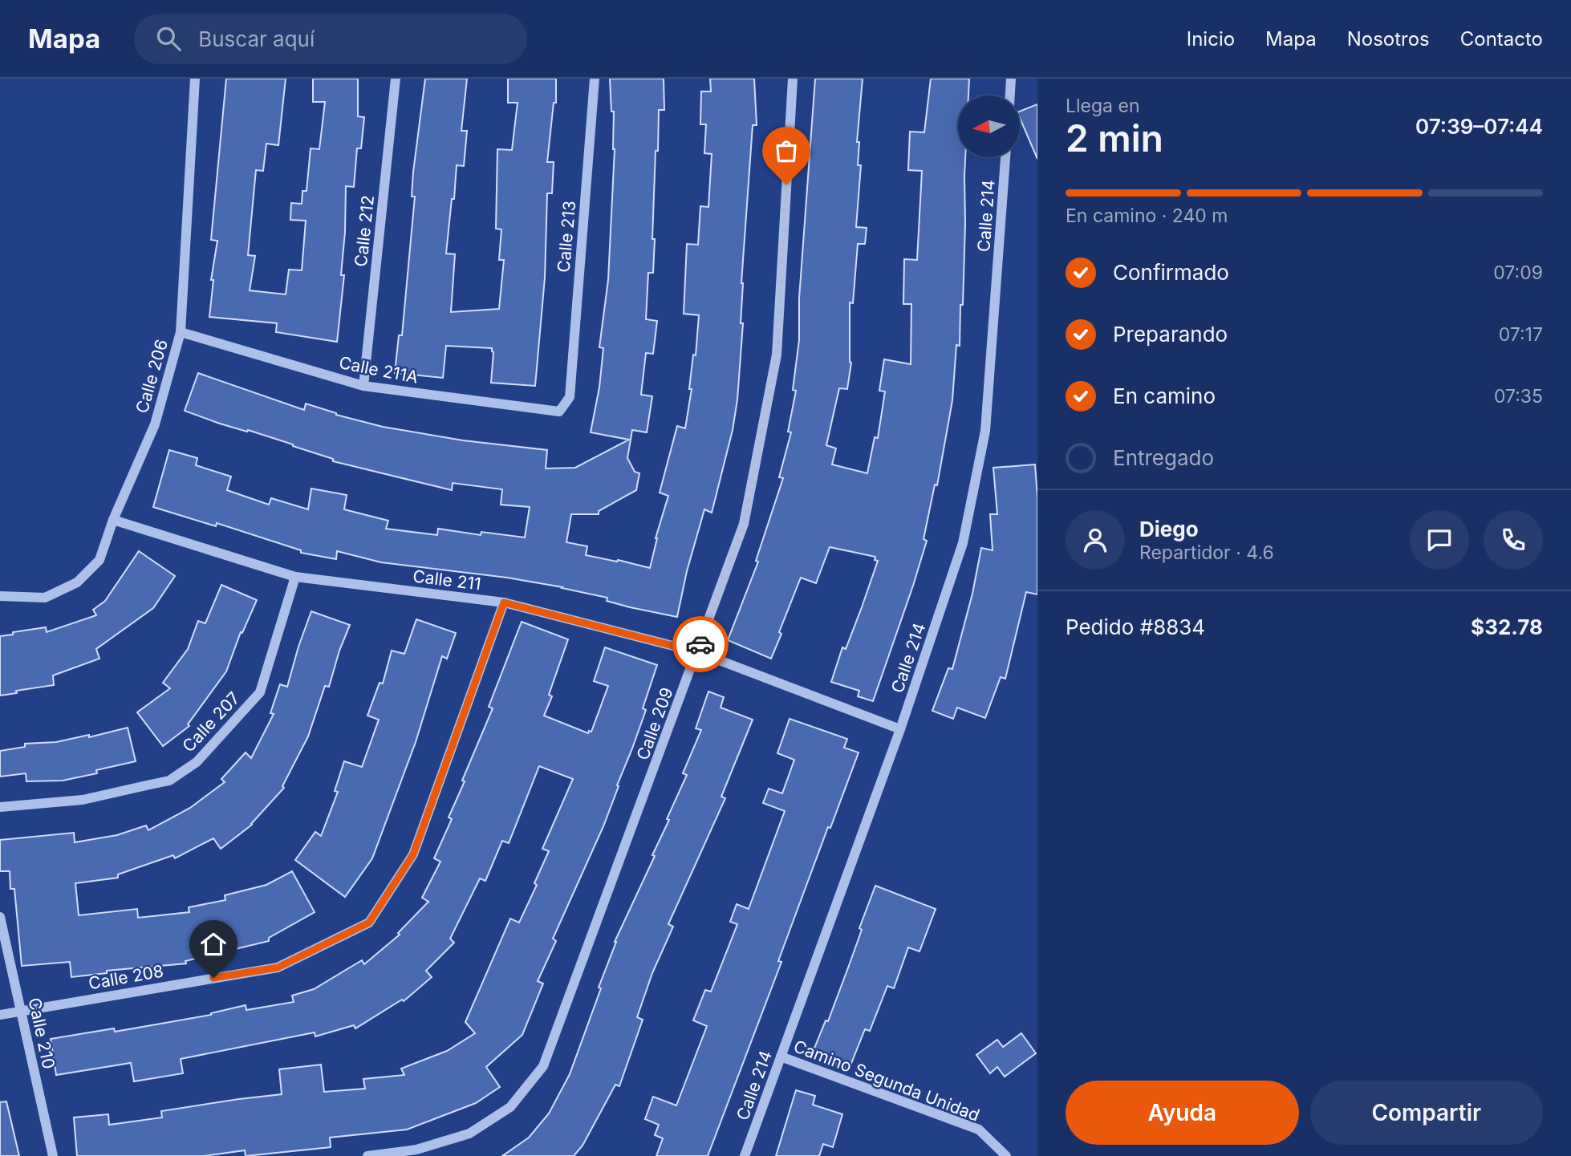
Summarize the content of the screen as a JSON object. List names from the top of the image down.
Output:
{
  "streets": {
    "street": [
      "Calle 214",
      "Calle 212",
      "Calle 213",
      "Calle 211A",
      "Calle 206",
      "Calle 211",
      "Calle 207",
      "Calle 209",
      "Calle 208",
      "Calle 210",
      "Camino Segunda Unidad"
    ]
  },
  "crossings": [
    ["Calle 214", "Calle 211"],
    ["Calle 214", "Camino Segunda Unidad"],
    ["Calle 212", "Calle 211A"],
    ["Calle 213", "Calle 211A"],
    ["Calle 211A", "Calle 206"],
    ["Calle 206", "Calle 211"],
    ["Calle 211", "Calle 207"],
    ["Calle 211", "Calle 209"],
    ["Calle 211", "Calle 208"],
    ["Calle 208", "Calle 210"]
  ],
  "north": "left",
  "page": {
    "header": "Mapa",
    "search": "Buscar aquí",
    "nav": [
      "Inicio",
      "Mapa",
      "Nosotros",
      "Contacto"
    ],
    "heading": ["2 min", "Llega en", "07:39–07:44"],
    "panel": [
      "Diego",
      "Repartidor · 4.6",
      "Pedido #8834",
      "$32.78"
    ],
    "bar": "En camino · 240 m",
    "list": [
      ["Confirmado", "07:09"],
      ["Preparando", "07:17"],
      ["En camino", "07:35"],
      "Entregado"
    ],
    "buttons": ["Ayuda", "Compartir"]
  }
}
